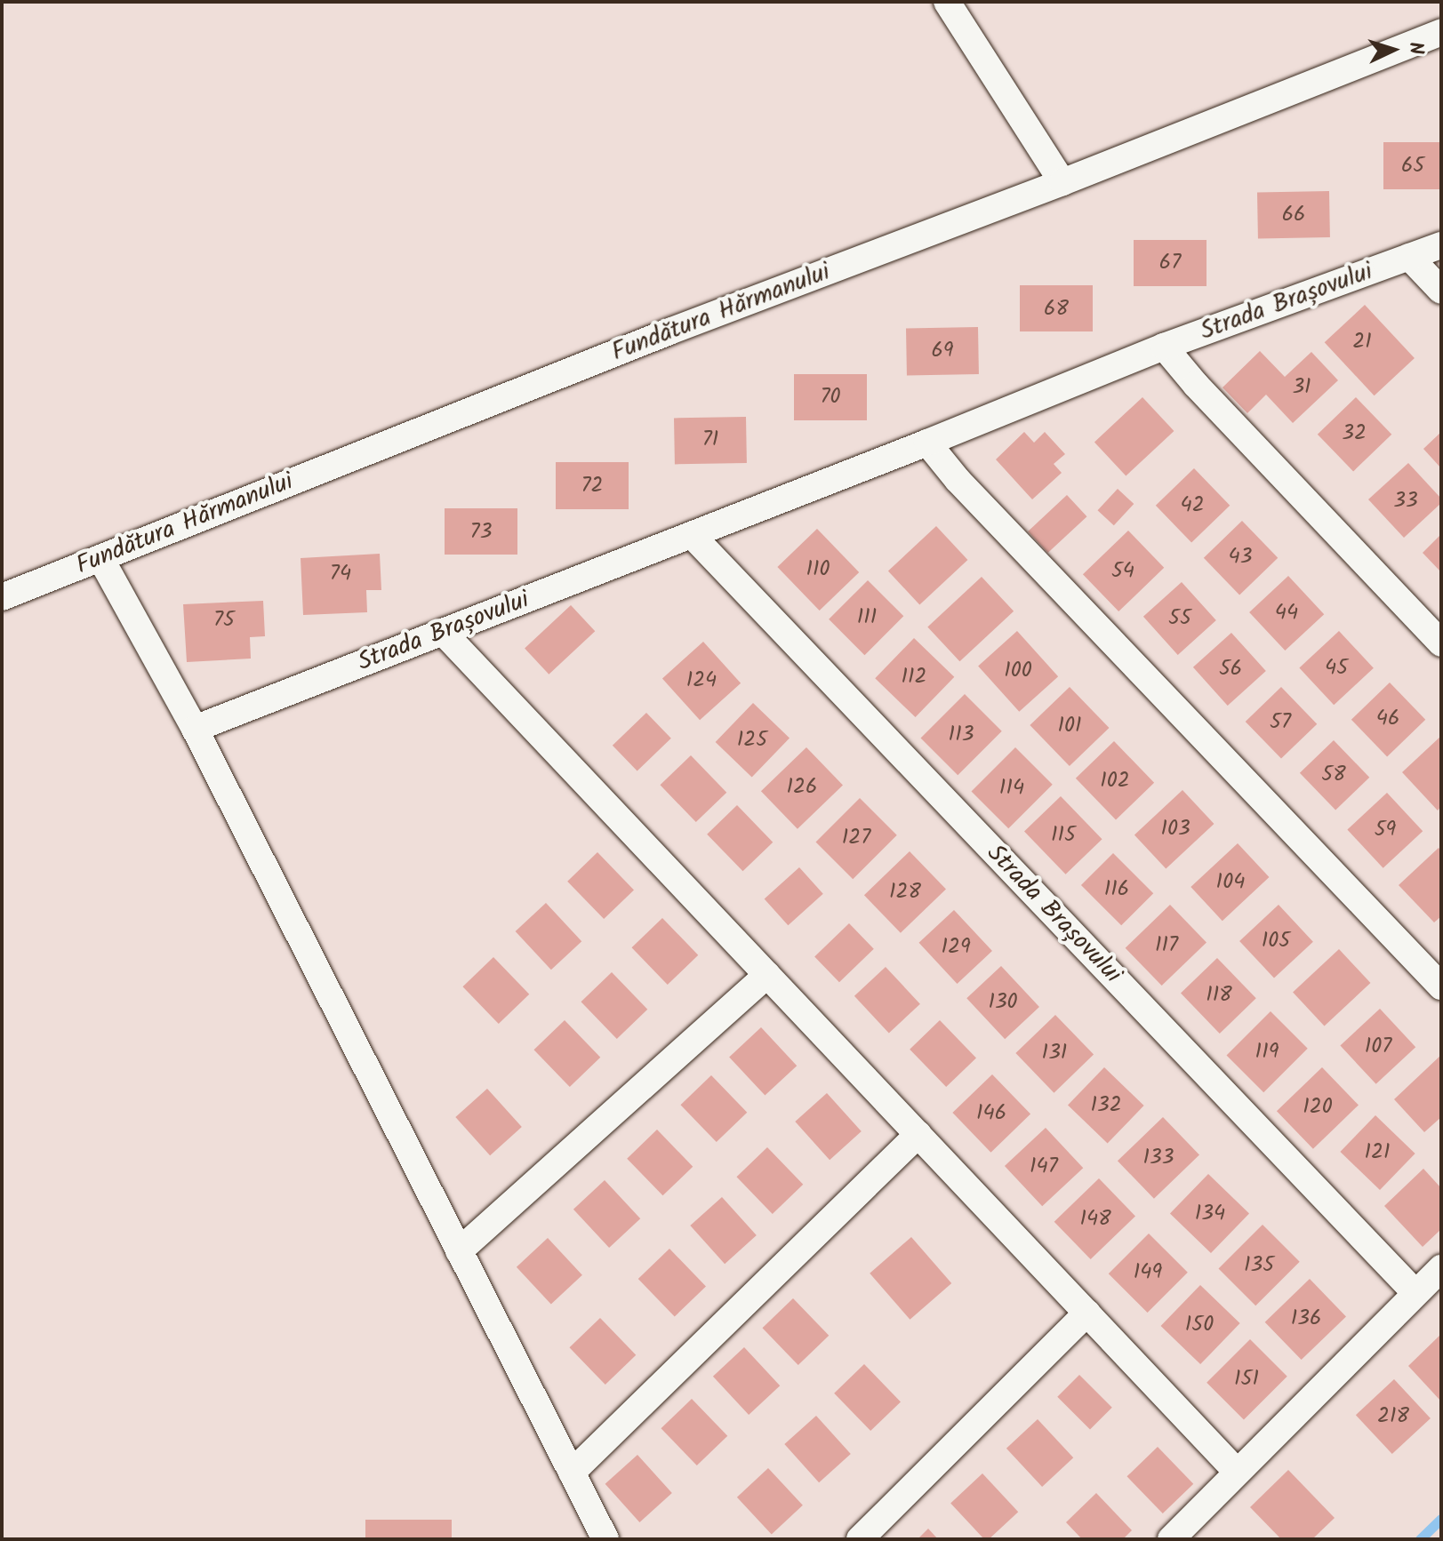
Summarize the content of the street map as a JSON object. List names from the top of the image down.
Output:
{
  "streets": {
    "street": ["Strada Brașovului", "Fundătura Hărmanului"]
  },
  "house_numbers": [
    "65",
    "66",
    "67",
    "68",
    "21",
    "69",
    "31",
    "70",
    "32",
    "71",
    "72",
    "33",
    "42",
    "73",
    "43",
    "110",
    "54",
    "74",
    "44",
    "111",
    "55",
    "75",
    "45",
    "56",
    "100",
    "112",
    "124",
    "46",
    "57",
    "101",
    "113",
    "125",
    "58",
    "102",
    "126",
    "114",
    "103",
    "59",
    "115",
    "127",
    "104",
    "116",
    "128",
    "105",
    "117",
    "129",
    "118",
    "130",
    "107",
    "119",
    "131",
    "132",
    "120",
    "146",
    "121",
    "133",
    "147",
    "134",
    "148",
    "135",
    "149",
    "136",
    "150",
    "151",
    "218"
  ],
  "north": "right"
}
